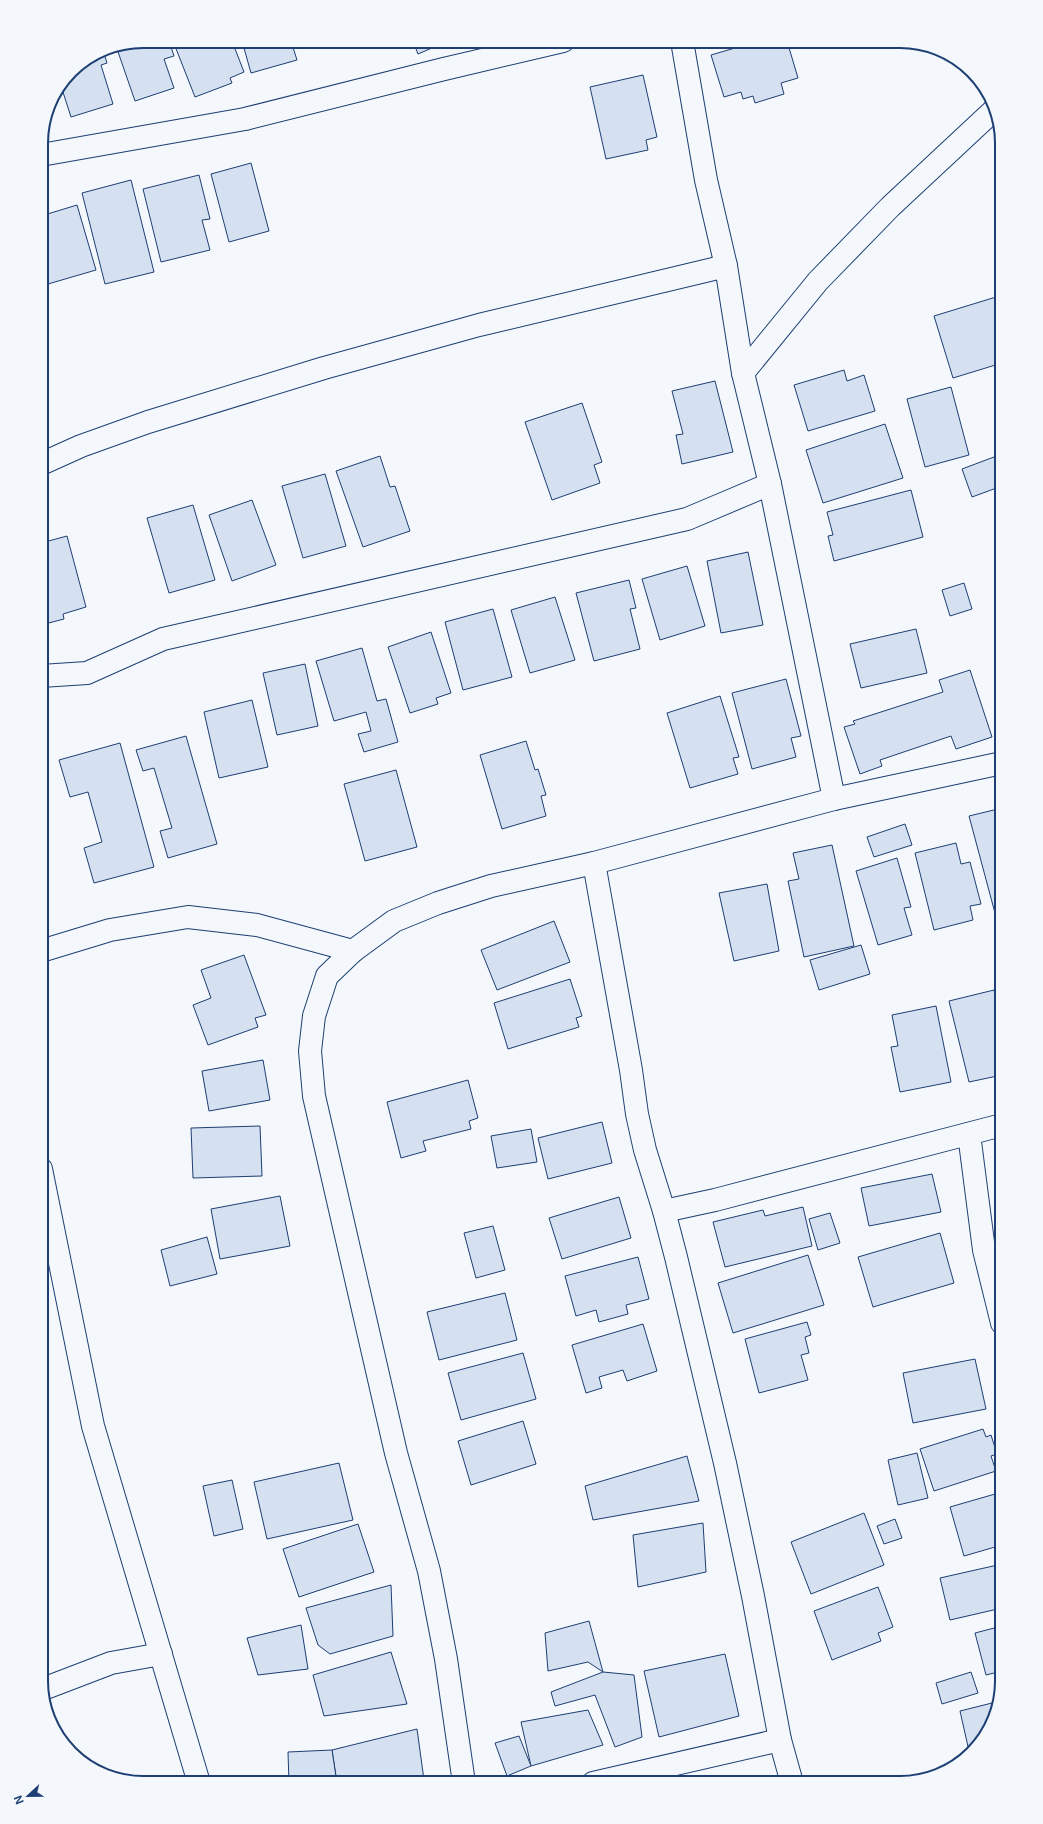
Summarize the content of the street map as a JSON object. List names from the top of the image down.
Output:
{
  "north": "left"
}
